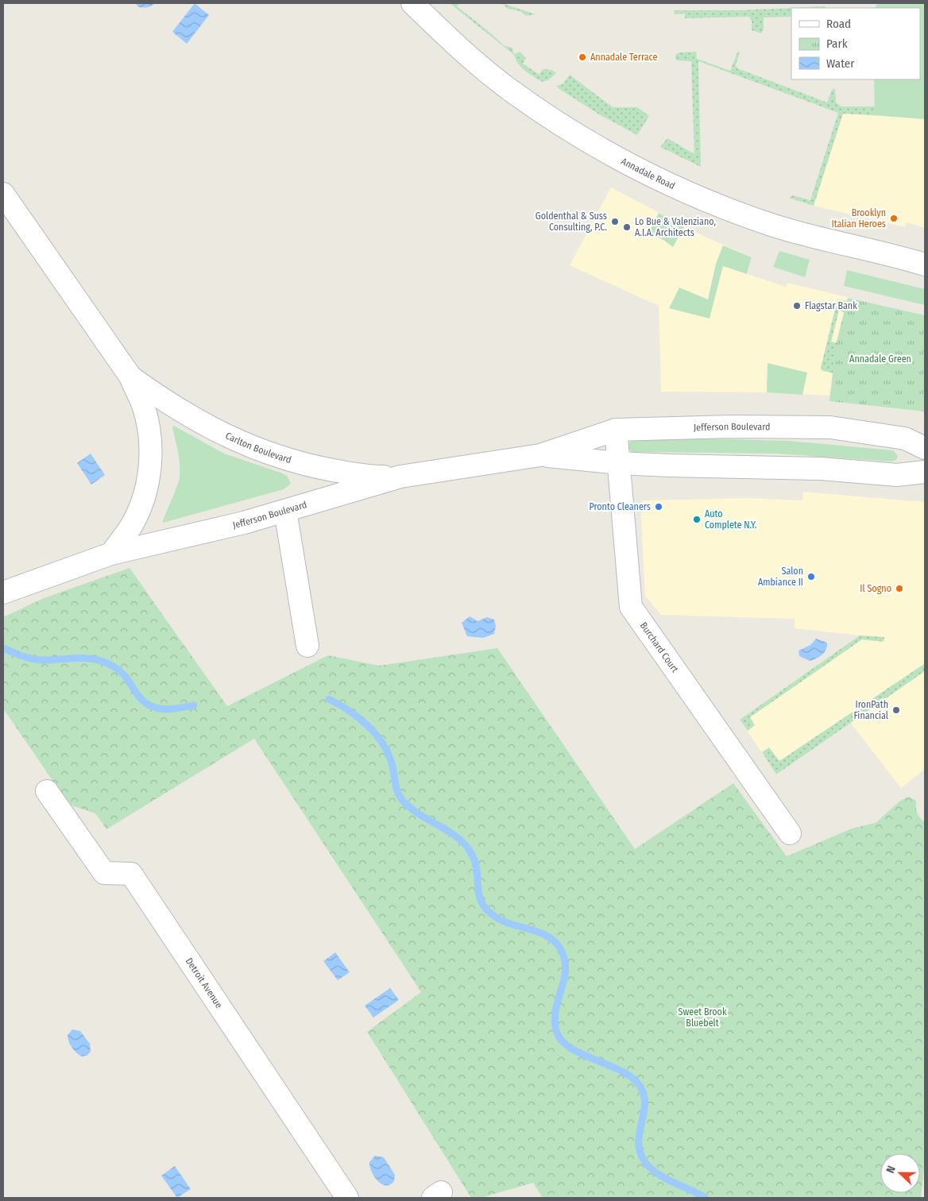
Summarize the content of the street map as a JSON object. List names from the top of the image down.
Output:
{
  "streets": {
    "street": [
      "Annadale Road",
      "Jefferson Boulevard",
      "Carlton Boulevard",
      "Burchard Court",
      "Detroit Avenue"
    ]
  },
  "crossings": [
    ["Jefferson Boulevard", "Carlton Boulevard"],
    ["Jefferson Boulevard", "Burchard Court"]
  ],
  "parks": ["Annadale Green", "Sweet Brook Bluebelt"],
  "places": [
    "Annadale Terrace",
    "Brooklyn Italian Heroes",
    "Goldenthal & Suss Consulting, P.C.",
    "Lo Bue & Valenziano, A.I.A. Architects",
    "Flagstar Bank",
    "Pronto Cleaners",
    "Auto Complete N.Y.",
    "Salon Ambiance II",
    "Il Sogno",
    "IronPath Financial"
  ],
  "legend": ["Road", "Park", "Water"],
  "north": "left"
}
